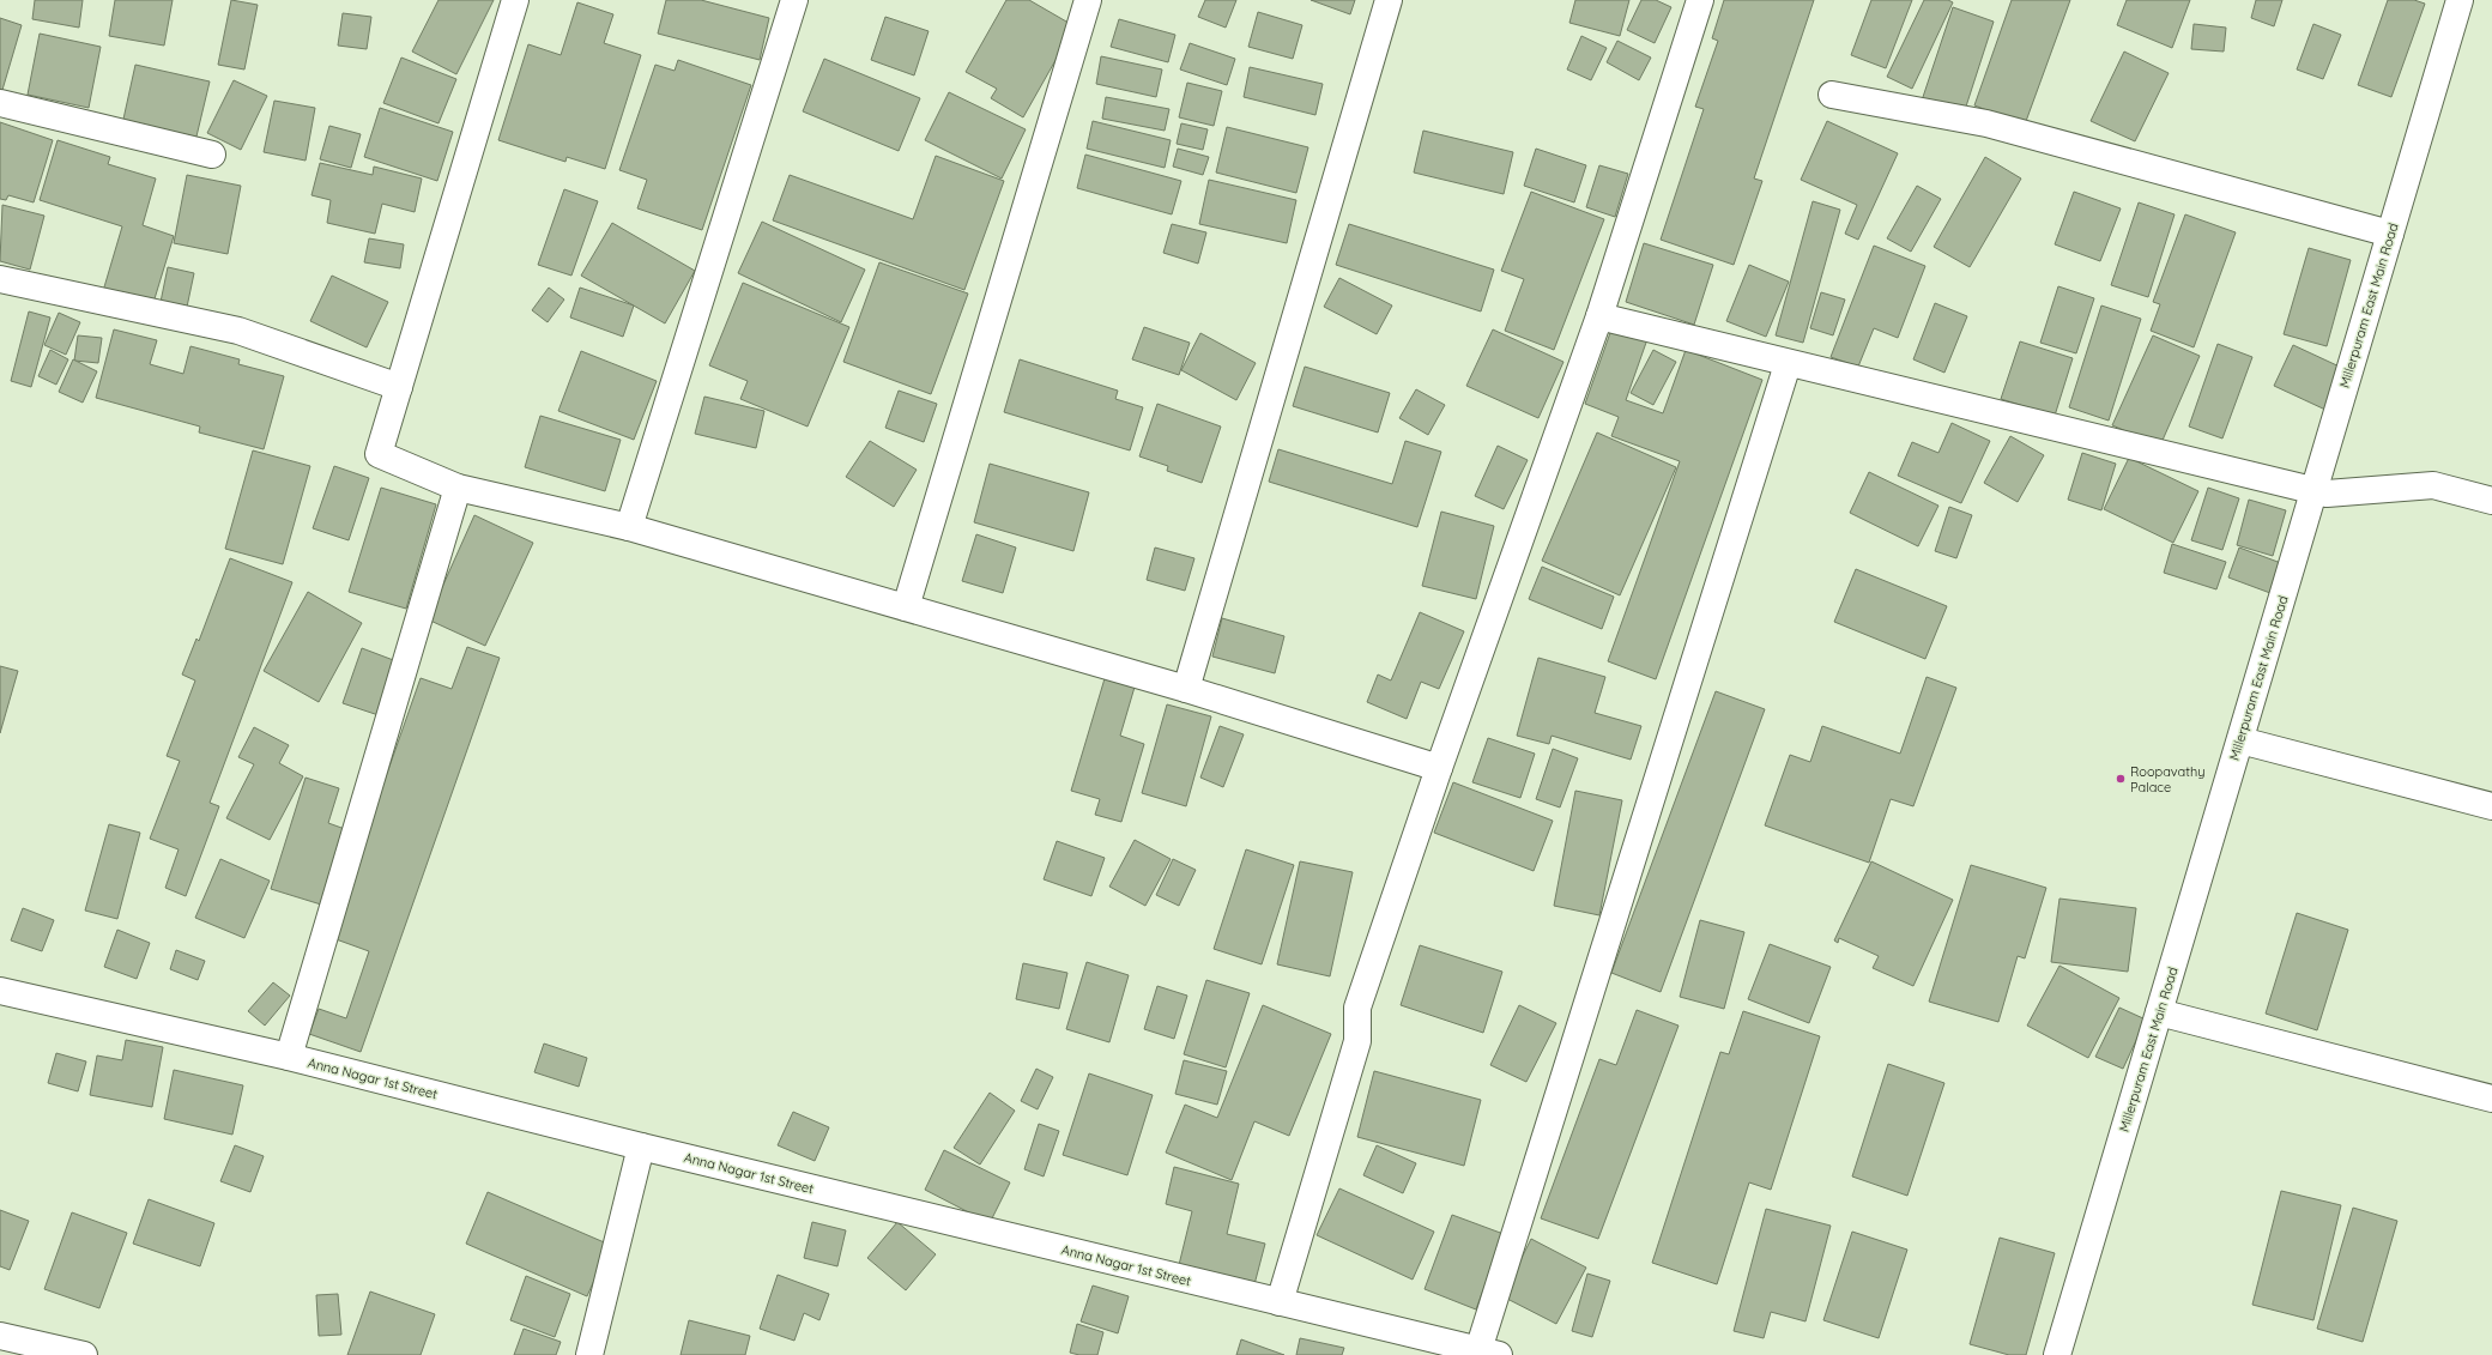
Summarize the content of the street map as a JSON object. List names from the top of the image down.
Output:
{
  "streets": {
    "street": ["Millerpuram East Main Road", "Anna Nagar 1st Street"]
  },
  "places": ["Roopavathy Palace"]
}
